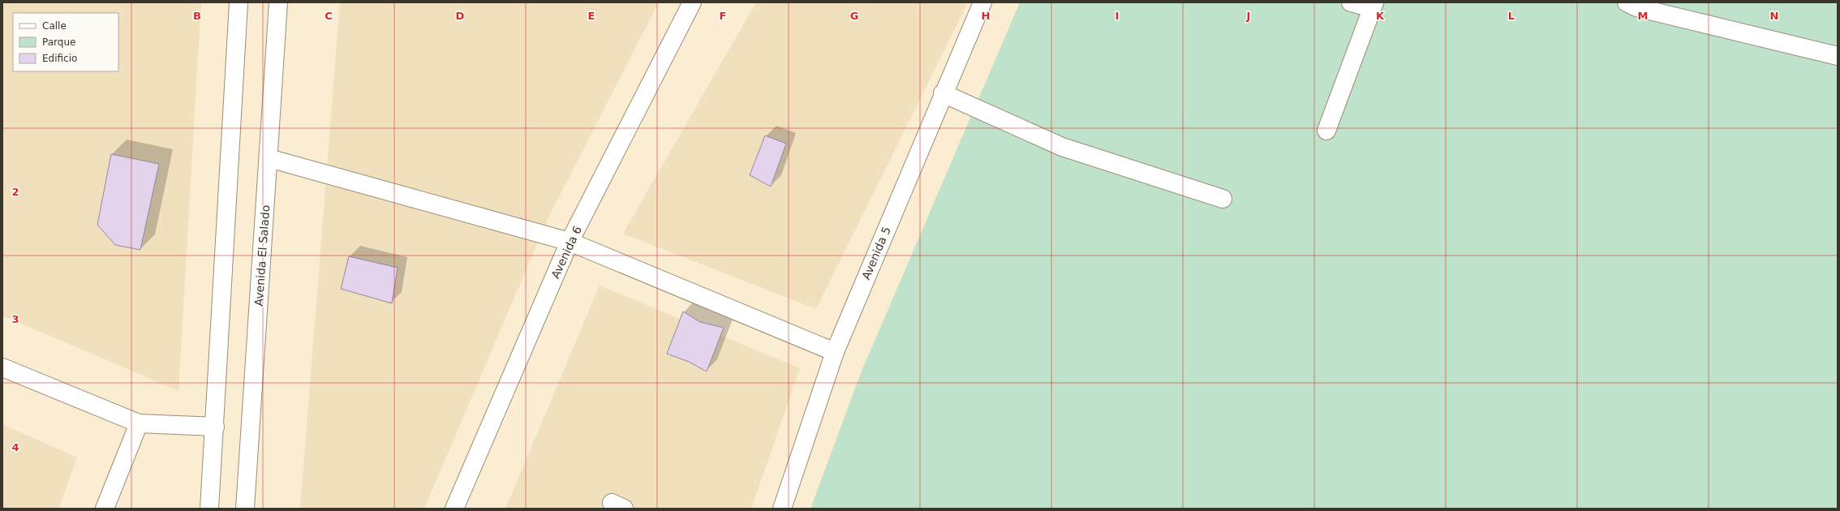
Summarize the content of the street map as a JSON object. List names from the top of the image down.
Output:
{
  "streets": {
    "street": ["Avenida 6", "Avenida 5", "Avenida El Salado"]
  },
  "legend": ["Calle", "Parque", "Edificio"],
  "grid": {
    "columns": [
      "B",
      "C",
      "D",
      "E",
      "F",
      "G",
      "H",
      "I",
      "J",
      "K",
      "L",
      "M",
      "N"
    ],
    "rows": ["2", "3", "4"]
  }
}
